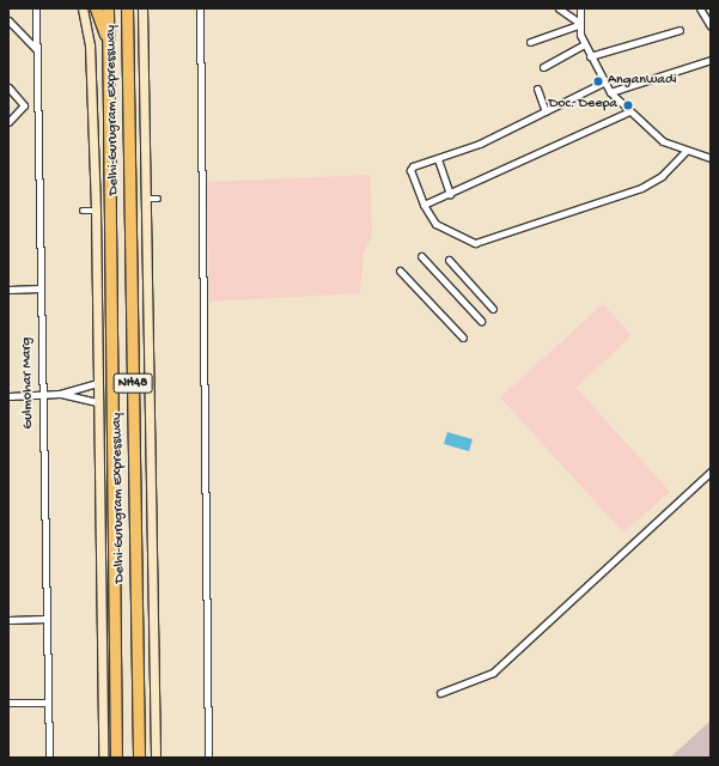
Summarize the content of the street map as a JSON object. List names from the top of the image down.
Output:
{
  "streets": {
    "highway": ["Delhi-Gurugram Expressway", "NH48"],
    "street": ["Gulmohar Marg"]
  },
  "places": ["Anganwadi", "Doc. Deepa"]
}
